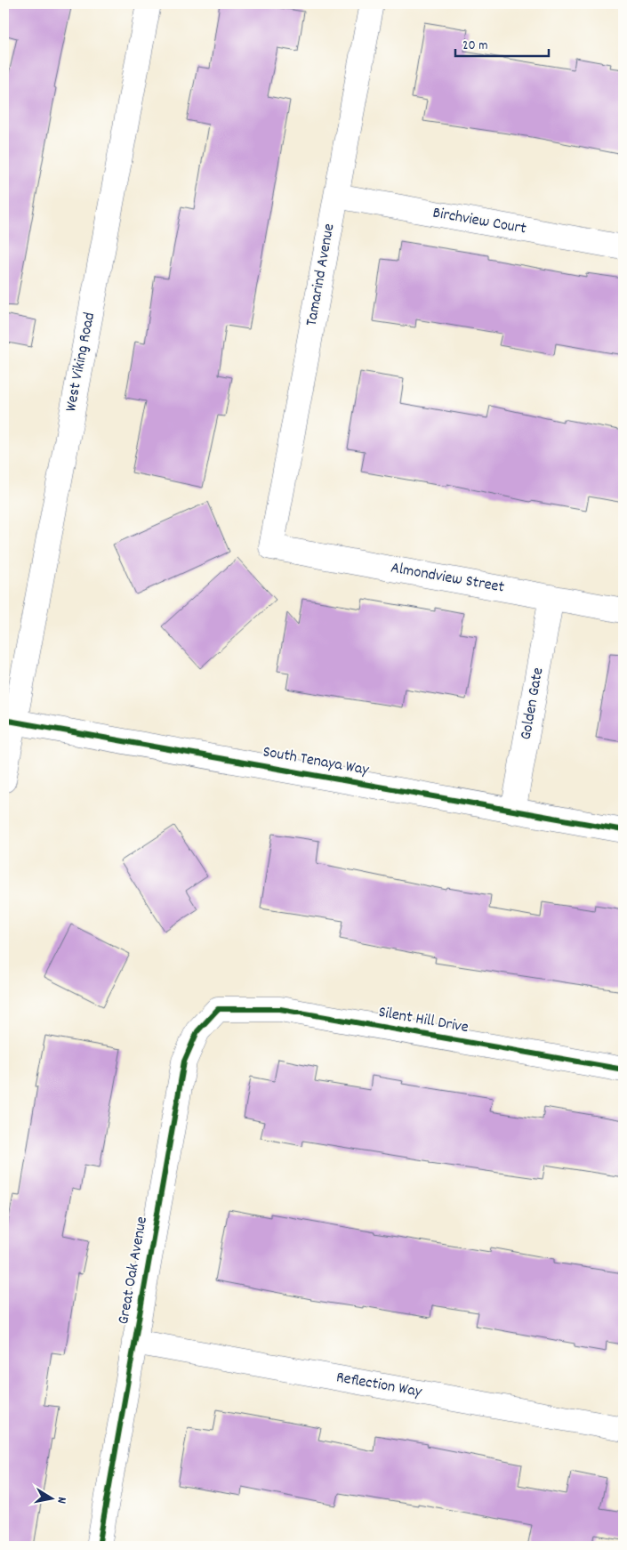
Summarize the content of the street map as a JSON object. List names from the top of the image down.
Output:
{
  "streets": {
    "street": [
      "Birchview Court",
      "Tamarind Avenue",
      "West Viking Road",
      "Almondview Street",
      "Golden Gate",
      "South Tenaya Way",
      "Silent Hill Drive",
      "Great Oak Avenue",
      "Reflection Way"
    ]
  },
  "crossings": [
    ["Birchview Court", "Tamarind Avenue"],
    ["Tamarind Avenue", "Almondview Street"],
    ["West Viking Road", "South Tenaya Way"],
    ["Almondview Street", "Golden Gate"],
    ["Golden Gate", "South Tenaya Way"],
    ["Silent Hill Drive", "Great Oak Avenue"],
    ["Great Oak Avenue", "Reflection Way"]
  ],
  "scale_bar": "20 m",
  "north": "right"
}
